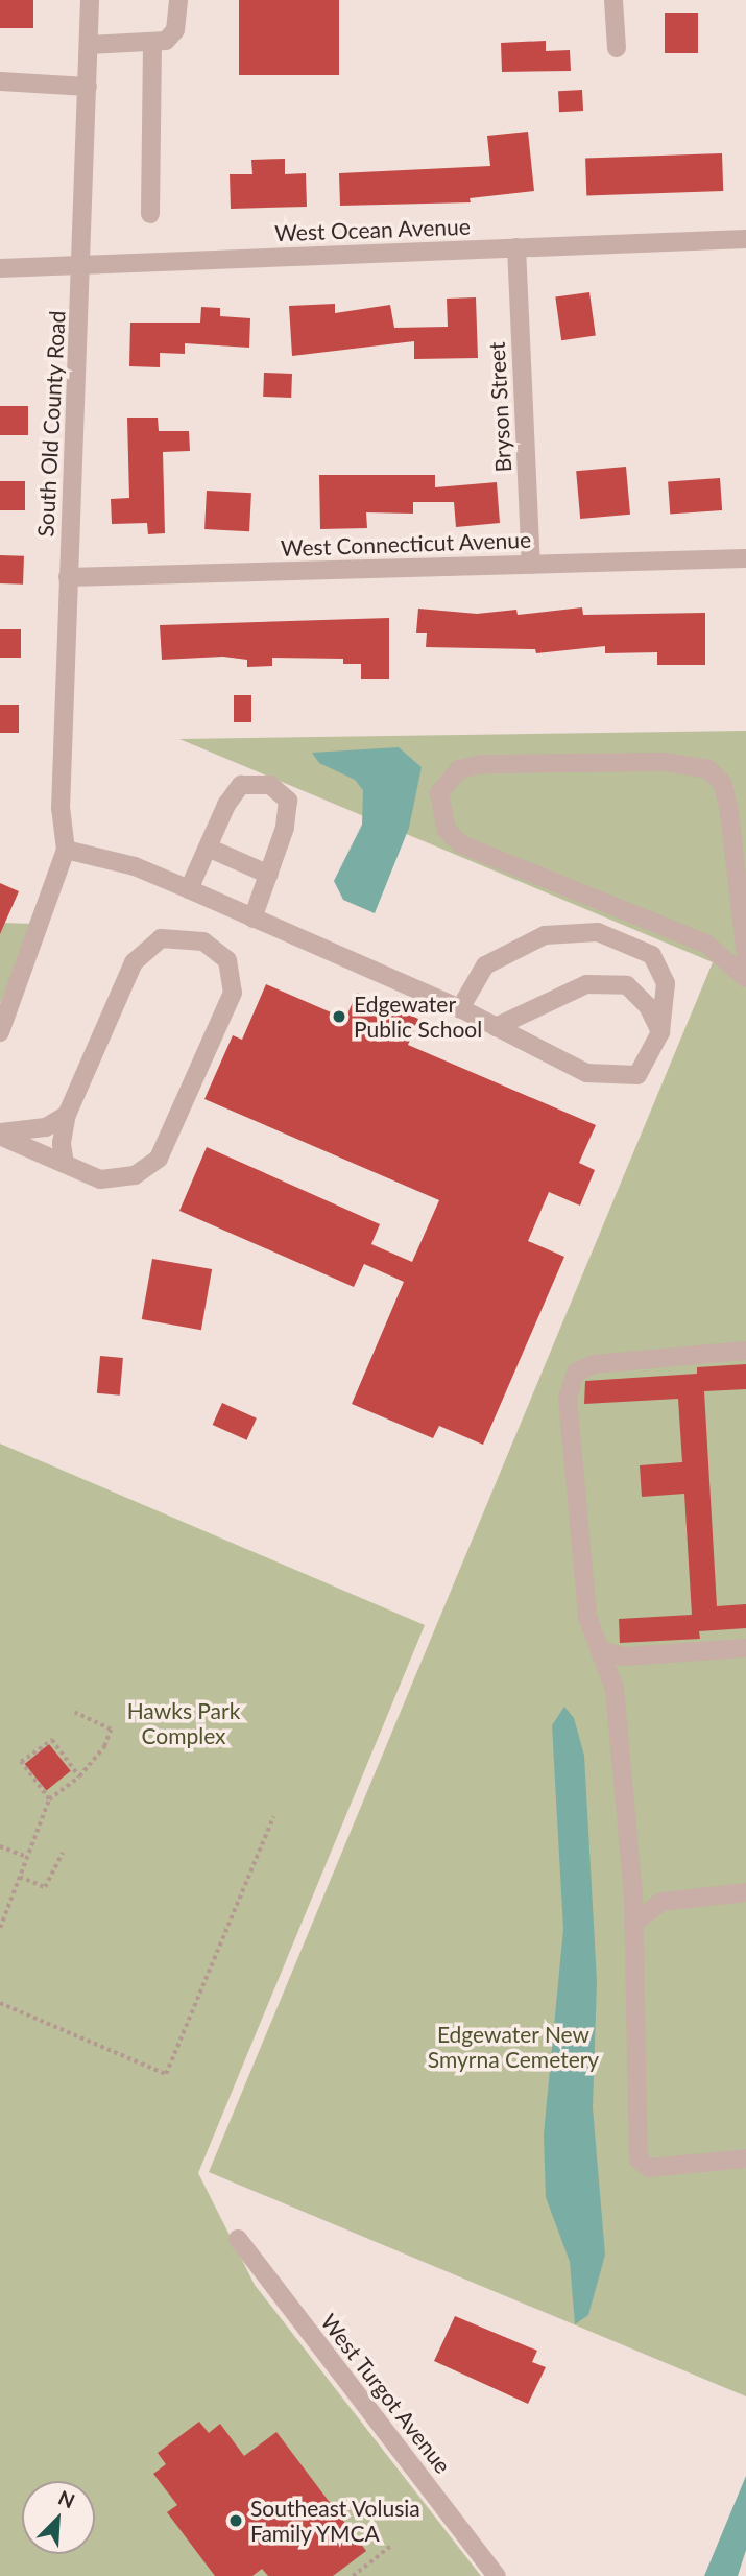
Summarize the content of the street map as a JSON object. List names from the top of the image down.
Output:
{
  "streets": {
    "street": [
      "West Ocean Avenue",
      "Bryson Street",
      "South Old County Road",
      "West Connecticut Avenue",
      "West Turgot Avenue"
    ]
  },
  "crossings": [
    ["West Ocean Avenue", "Bryson Street"],
    ["West Ocean Avenue", "South Old County Road"],
    ["Bryson Street", "West Connecticut Avenue"],
    ["South Old County Road", "West Connecticut Avenue"]
  ],
  "parks": ["Hawks Park Complex", "Edgewater New Smyrna Cemetery"],
  "places": ["Edgewater Public School", "Southeast Volusia Family YMCA"],
  "north": "top right"
}
